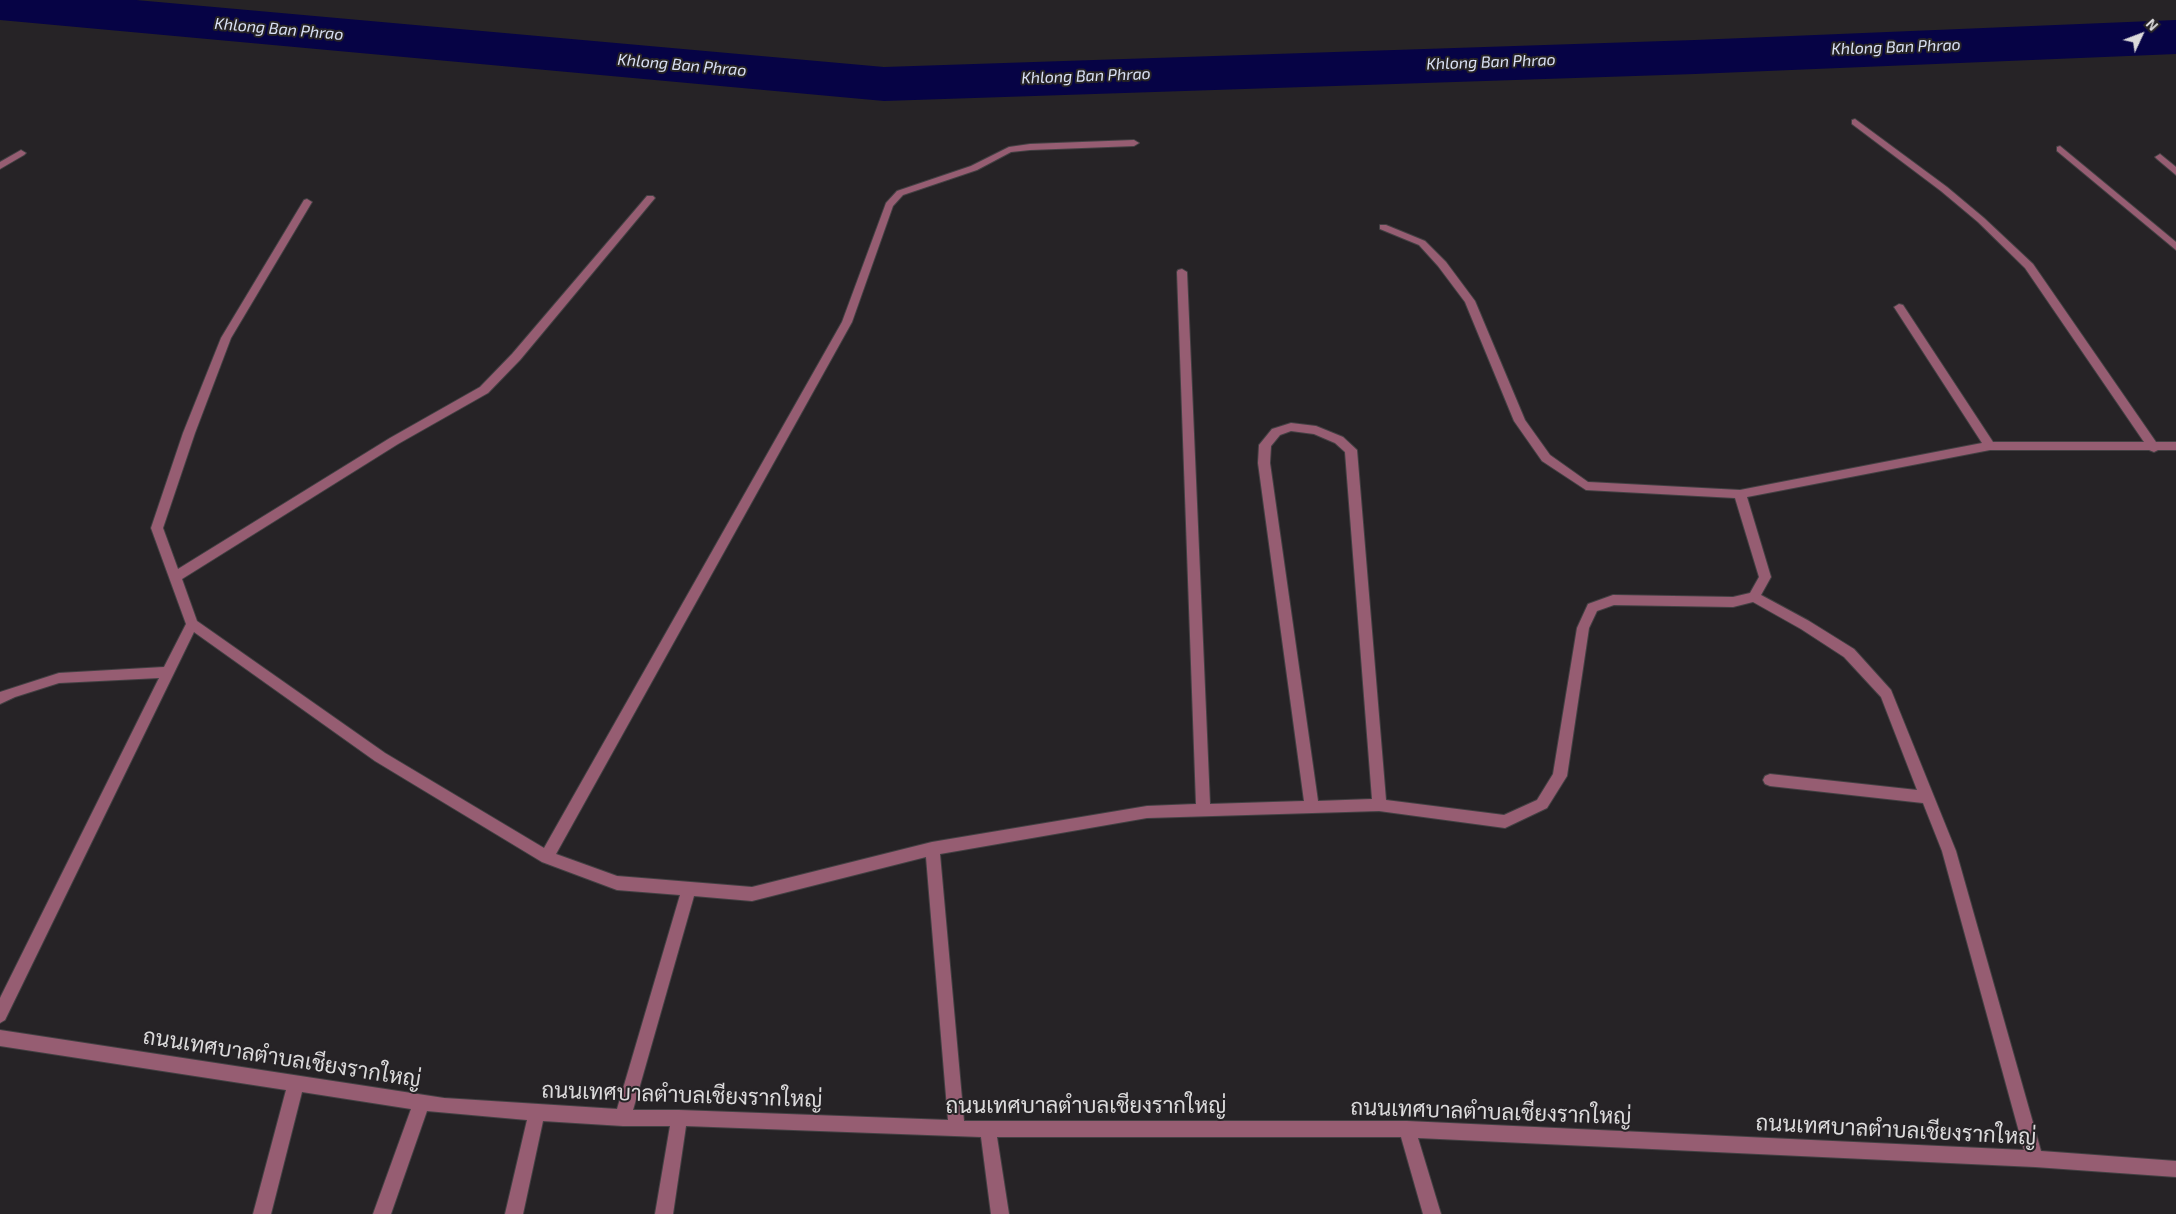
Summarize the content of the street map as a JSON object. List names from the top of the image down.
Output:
{
  "streets": {
    "street": ["ถนนเทศบาลตำบลเชียงรากใหญ่"]
  },
  "water": ["Khlong Ban Phrao"],
  "north": "top right"
}
